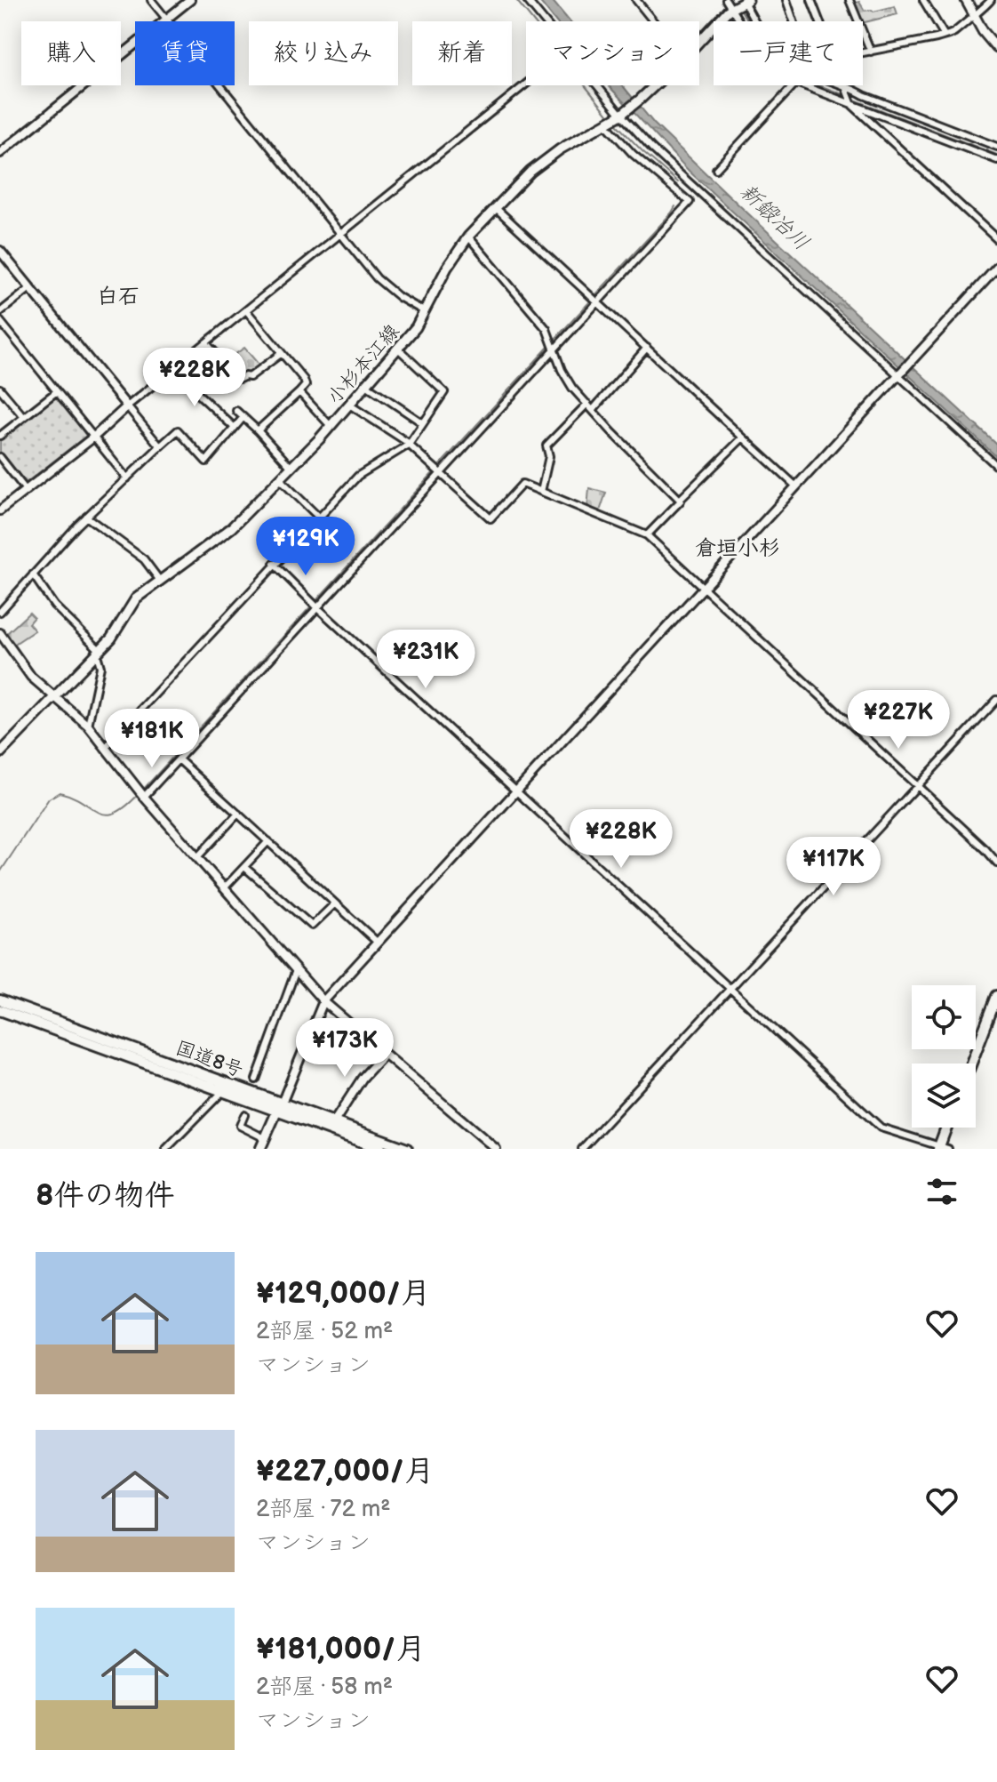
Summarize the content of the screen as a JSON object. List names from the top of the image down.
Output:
{
  "streets": {
    "main road": ["小杉本江線", "国道8号"]
  },
  "districts": ["白石", "倉垣小杉"],
  "water": ["新鍛冶川"],
  "page": {
    "chip": [
      "購入",
      "賃貸",
      "絞り込み",
      "新着",
      "マンション",
      "一戸建て"
    ],
    "price": [
      "¥228K",
      "¥129K",
      "¥231K",
      "¥227K",
      "¥181K",
      "¥228K",
      "¥117K",
      "¥173K"
    ],
    "heading": "8件の物件",
    "list": [
      {
        "name": "¥129,000/月",
        "note": "2部屋 · 52 m² · マンション"
      },
      {
        "name": "¥227,000/月",
        "note": "2部屋 · 72 m² · マンション"
      },
      {
        "name": "¥181,000/月",
        "note": "2部屋 · 58 m² · マンション"
      }
    ]
  }
}
